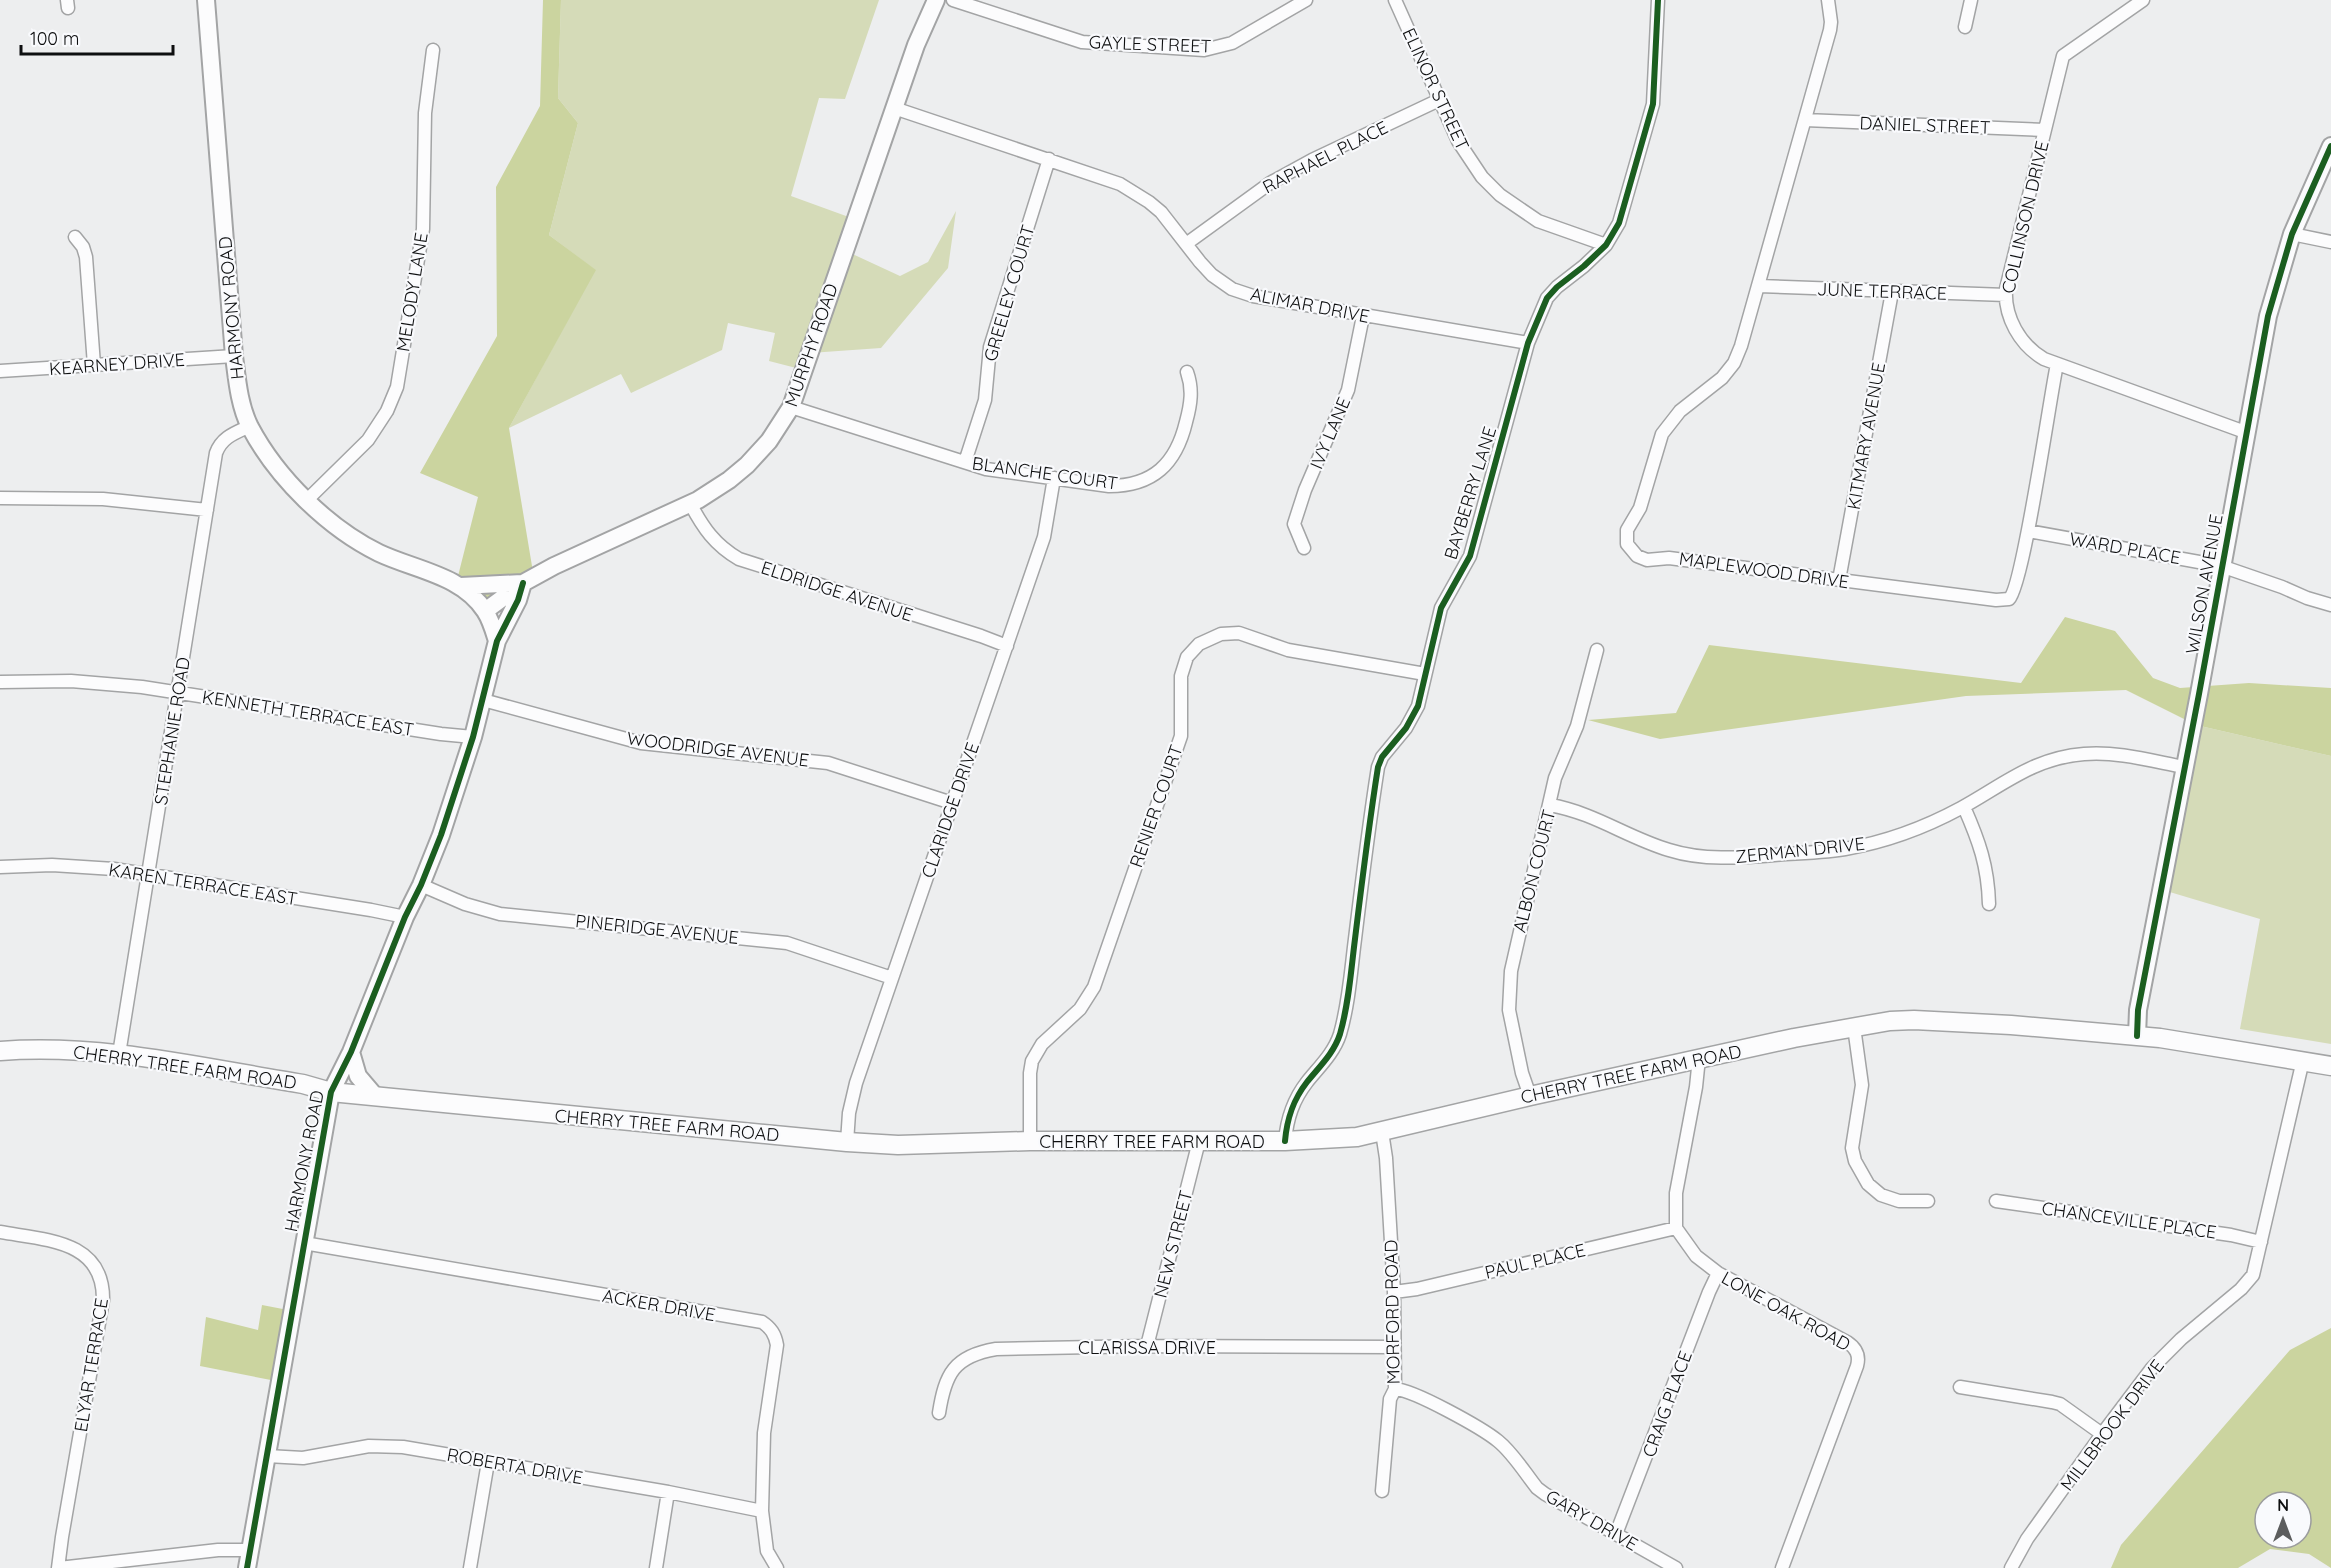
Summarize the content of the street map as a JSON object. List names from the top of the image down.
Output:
{
  "streets": {
    "main road": ["CHERRY TREE FARM ROAD"],
    "street": [
      "GAYLE STREET",
      "ELINOR STREET",
      "DANIEL STREET",
      "RAPHAEL PLACE",
      "COLLINSON DRIVE",
      "JUNE TERRACE",
      "MELODY LANE",
      "GREELEY COURT",
      "ALIMAR DRIVE",
      "HARMONY ROAD",
      "MURPHY ROAD",
      "KEARNEY DRIVE",
      "IVY LANE",
      "KITMARY AVENUE",
      "BLANCHE COURT",
      "BAYBERRY LANE",
      "WARD PLACE",
      "MAPLEWOOD DRIVE",
      "WILSON AVENUE",
      "ELDRIDGE AVENUE",
      "KENNETH TERRACE EAST",
      "STEPHANIE ROAD",
      "WOODRIDGE AVENUE",
      "RENIER COURT",
      "CLARIDGE DRIVE",
      "ZERMAN DRIVE",
      "ALBON COURT",
      "KAREN TERRACE EAST",
      "PINERIDGE AVENUE",
      "CHANCEVILLE PLACE",
      "NEW STREET",
      "PAUL PLACE",
      "ACKER DRIVE",
      "LONE OAK ROAD",
      "MORFORD ROAD",
      "CLARISSA DRIVE",
      "ELYAR TERRACE",
      "CRAIG PLACE",
      "MILLBROOK DRIVE",
      "ROBERTA DRIVE",
      "GARY DRIVE"
    ]
  },
  "crossings": [
    ["ELINOR STREET", "RAPHAEL PLACE"],
    ["ELINOR STREET", "BAYBERRY LANE"],
    ["DANIEL STREET", "COLLINSON DRIVE"],
    ["DANIEL STREET", "MAPLEWOOD DRIVE"],
    ["RAPHAEL PLACE", "ALIMAR DRIVE"],
    ["COLLINSON DRIVE", "JUNE TERRACE"],
    ["COLLINSON DRIVE", "MAPLEWOOD DRIVE"],
    ["COLLINSON DRIVE", "WILSON AVENUE"],
    ["JUNE TERRACE", "KITMARY AVENUE"],
    ["JUNE TERRACE", "MAPLEWOOD DRIVE"],
    ["MELODY LANE", "HARMONY ROAD"],
    ["GREELEY COURT", "ALIMAR DRIVE"],
    ["GREELEY COURT", "BLANCHE COURT"],
    ["ALIMAR DRIVE", "MURPHY ROAD"],
    ["ALIMAR DRIVE", "IVY LANE"],
    ["ALIMAR DRIVE", "BAYBERRY LANE"],
    ["HARMONY ROAD", "MURPHY ROAD"],
    ["HARMONY ROAD", "KEARNEY DRIVE"],
    ["HARMONY ROAD", "KENNETH TERRACE EAST"],
    ["HARMONY ROAD", "STEPHANIE ROAD"],
    ["HARMONY ROAD", "WOODRIDGE AVENUE"],
    ["HARMONY ROAD", "KAREN TERRACE EAST"],
    ["HARMONY ROAD", "PINERIDGE AVENUE"],
    ["HARMONY ROAD", "CHERRY TREE FARM ROAD"],
    ["HARMONY ROAD", "ACKER DRIVE"],
    ["HARMONY ROAD", "ROBERTA DRIVE"],
    ["MURPHY ROAD", "BLANCHE COURT"],
    ["MURPHY ROAD", "ELDRIDGE AVENUE"],
    ["KITMARY AVENUE", "MAPLEWOOD DRIVE"],
    ["BLANCHE COURT", "CLARIDGE DRIVE"],
    ["BAYBERRY LANE", "RENIER COURT"],
    ["BAYBERRY LANE", "CHERRY TREE FARM ROAD"],
    ["WARD PLACE", "MAPLEWOOD DRIVE"],
    ["WARD PLACE", "WILSON AVENUE"],
    ["WILSON AVENUE", "ZERMAN DRIVE"],
    ["WILSON AVENUE", "CHERRY TREE FARM ROAD"],
    ["ELDRIDGE AVENUE", "CLARIDGE DRIVE"],
    ["KENNETH TERRACE EAST", "STEPHANIE ROAD"],
    ["STEPHANIE ROAD", "KAREN TERRACE EAST"],
    ["STEPHANIE ROAD", "CHERRY TREE FARM ROAD"],
    ["WOODRIDGE AVENUE", "CLARIDGE DRIVE"],
    ["RENIER COURT", "CHERRY TREE FARM ROAD"],
    ["CLARIDGE DRIVE", "PINERIDGE AVENUE"],
    ["CLARIDGE DRIVE", "CHERRY TREE FARM ROAD"],
    ["ZERMAN DRIVE", "ALBON COURT"],
    ["ALBON COURT", "CHERRY TREE FARM ROAD"],
    ["CHERRY TREE FARM ROAD", "NEW STREET"],
    ["CHERRY TREE FARM ROAD", "MORFORD ROAD"],
    ["CHERRY TREE FARM ROAD", "MILLBROOK DRIVE"],
    ["CHANCEVILLE PLACE", "MILLBROOK DRIVE"],
    ["NEW STREET", "CLARISSA DRIVE"],
    ["PAUL PLACE", "LONE OAK ROAD"],
    ["PAUL PLACE", "MORFORD ROAD"],
    ["ACKER DRIVE", "ROBERTA DRIVE"],
    ["LONE OAK ROAD", "CRAIG PLACE"],
    ["MORFORD ROAD", "CLARISSA DRIVE"],
    ["MORFORD ROAD", "GARY DRIVE"],
    ["CRAIG PLACE", "GARY DRIVE"]
  ],
  "scale_bar": "100 m",
  "north": "top"
}
